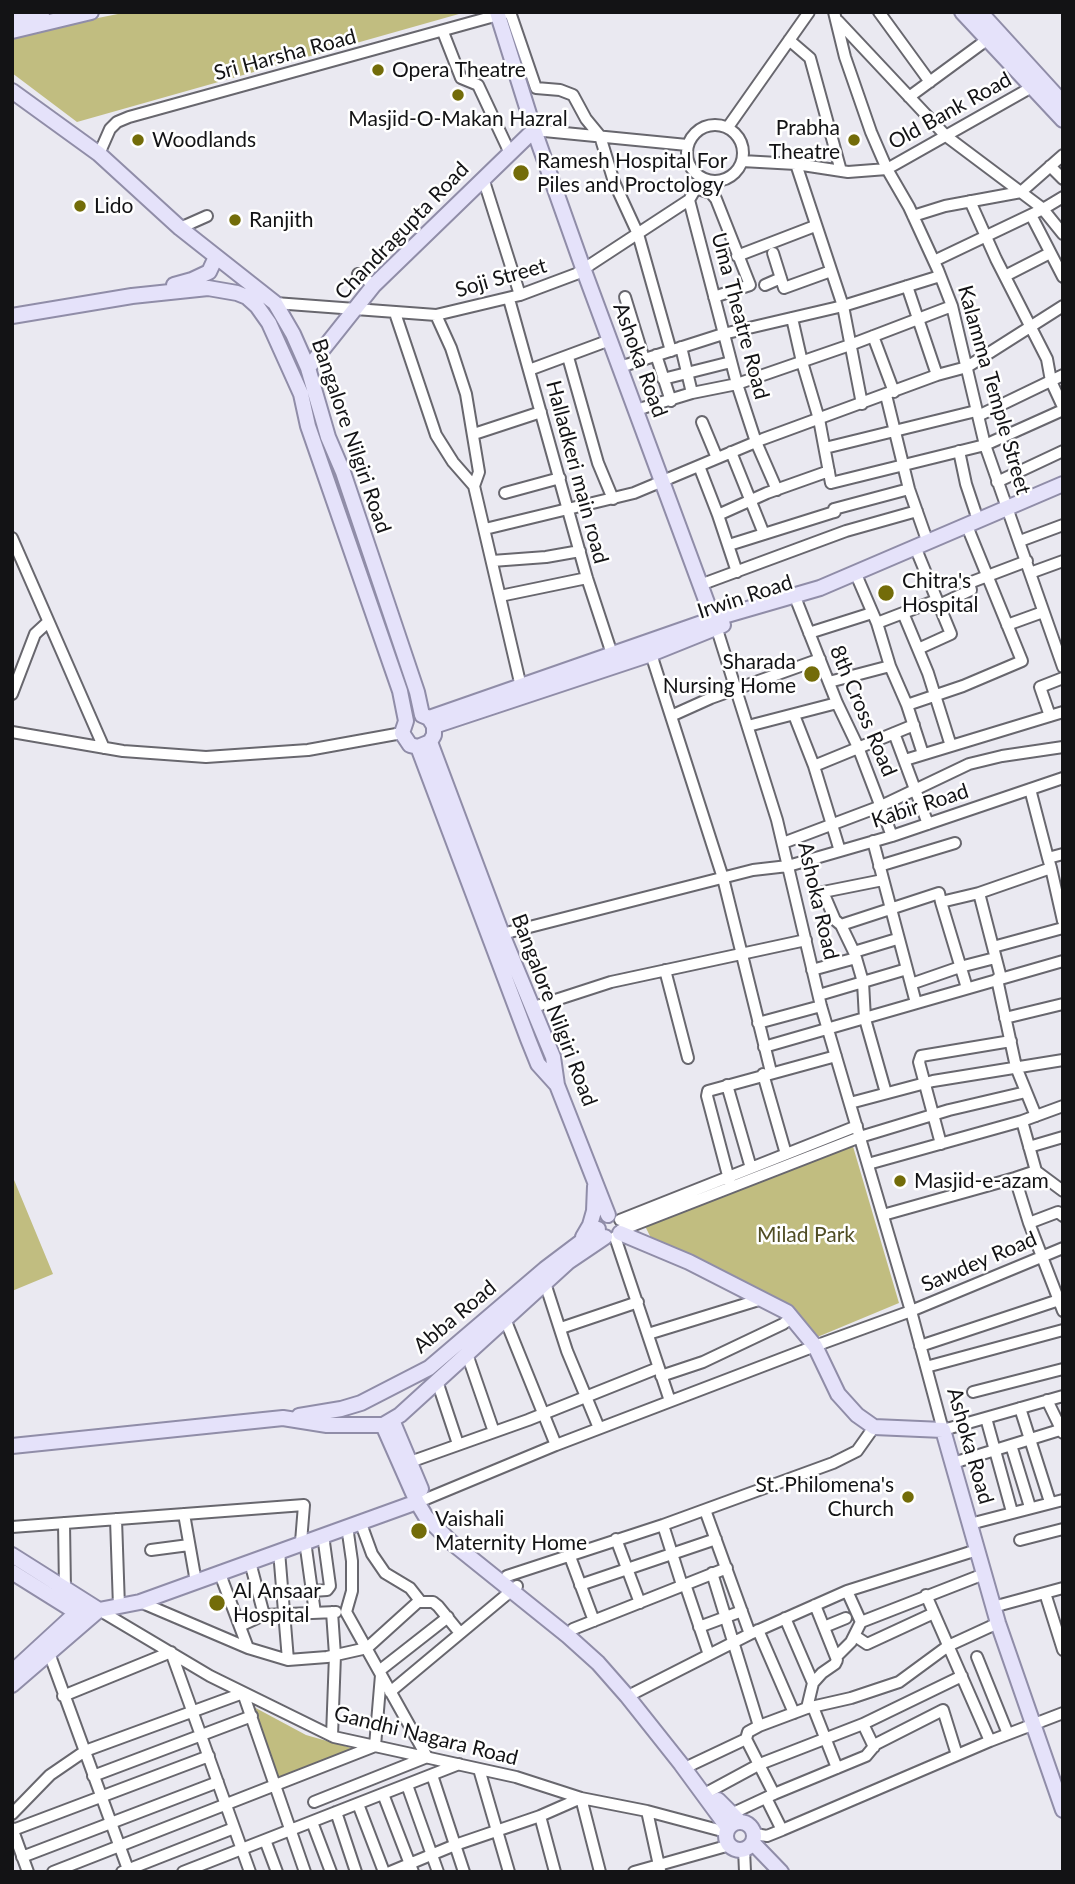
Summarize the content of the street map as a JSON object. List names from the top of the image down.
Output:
{
  "streets": {
    "main road": [
      "Chandragupta Road",
      "Ashoka Road",
      "Bangalore Nilgiri Road",
      "Irwin Road",
      "Abba Road"
    ],
    "street": [
      "Sri Harsha Road",
      "Old Bank Road",
      "Soji Street",
      "Uma Theatre Road",
      "Kalamma Temple Street",
      "Halladkeri main road",
      "8th Cross Road",
      "Kabir Road",
      "Sawdey Road",
      "Gandhi Nagara Road"
    ]
  },
  "crossings": [
    ["Sri Harsha Road", "Ashoka Road"],
    ["Sri Harsha Road", "Bangalore Nilgiri Road"],
    ["Old Bank Road", "Kalamma Temple Street"],
    ["Chandragupta Road", "Soji Street"],
    ["Chandragupta Road", "Ashoka Road"],
    ["Chandragupta Road", "Bangalore Nilgiri Road"],
    ["Chandragupta Road", "Halladkeri main road"],
    ["Soji Street", "Uma Theatre Road"],
    ["Soji Street", "Ashoka Road"],
    ["Soji Street", "Bangalore Nilgiri Road"],
    ["Soji Street", "Halladkeri main road"],
    ["Ashoka Road", "Irwin Road"],
    ["Ashoka Road", "Kabir Road"],
    ["Ashoka Road", "Sawdey Road"],
    ["Kalamma Temple Street", "Irwin Road"],
    ["Bangalore Nilgiri Road", "Irwin Road"],
    ["Bangalore Nilgiri Road", "Kabir Road"],
    ["Bangalore Nilgiri Road", "Abba Road"],
    ["Halladkeri main road", "Irwin Road"],
    ["Irwin Road", "8th Cross Road"],
    ["8th Cross Road", "Kabir Road"]
  ],
  "parks": ["Milad Park"],
  "places": [
    "Opera Theatre",
    "Masjid-O-Makan Hazral",
    "Woodlands",
    "Prabha Theatre",
    "Ramesh Hospital For Piles and Proctology",
    "Lido",
    "Ranjith",
    "Chitra's Hospital",
    "Sharada Nursing Home",
    "Masjid-e-azam",
    "St. Philomena's Church",
    "Vaishali Maternity Home",
    "Al Ansaar Hospital"
  ]
}
